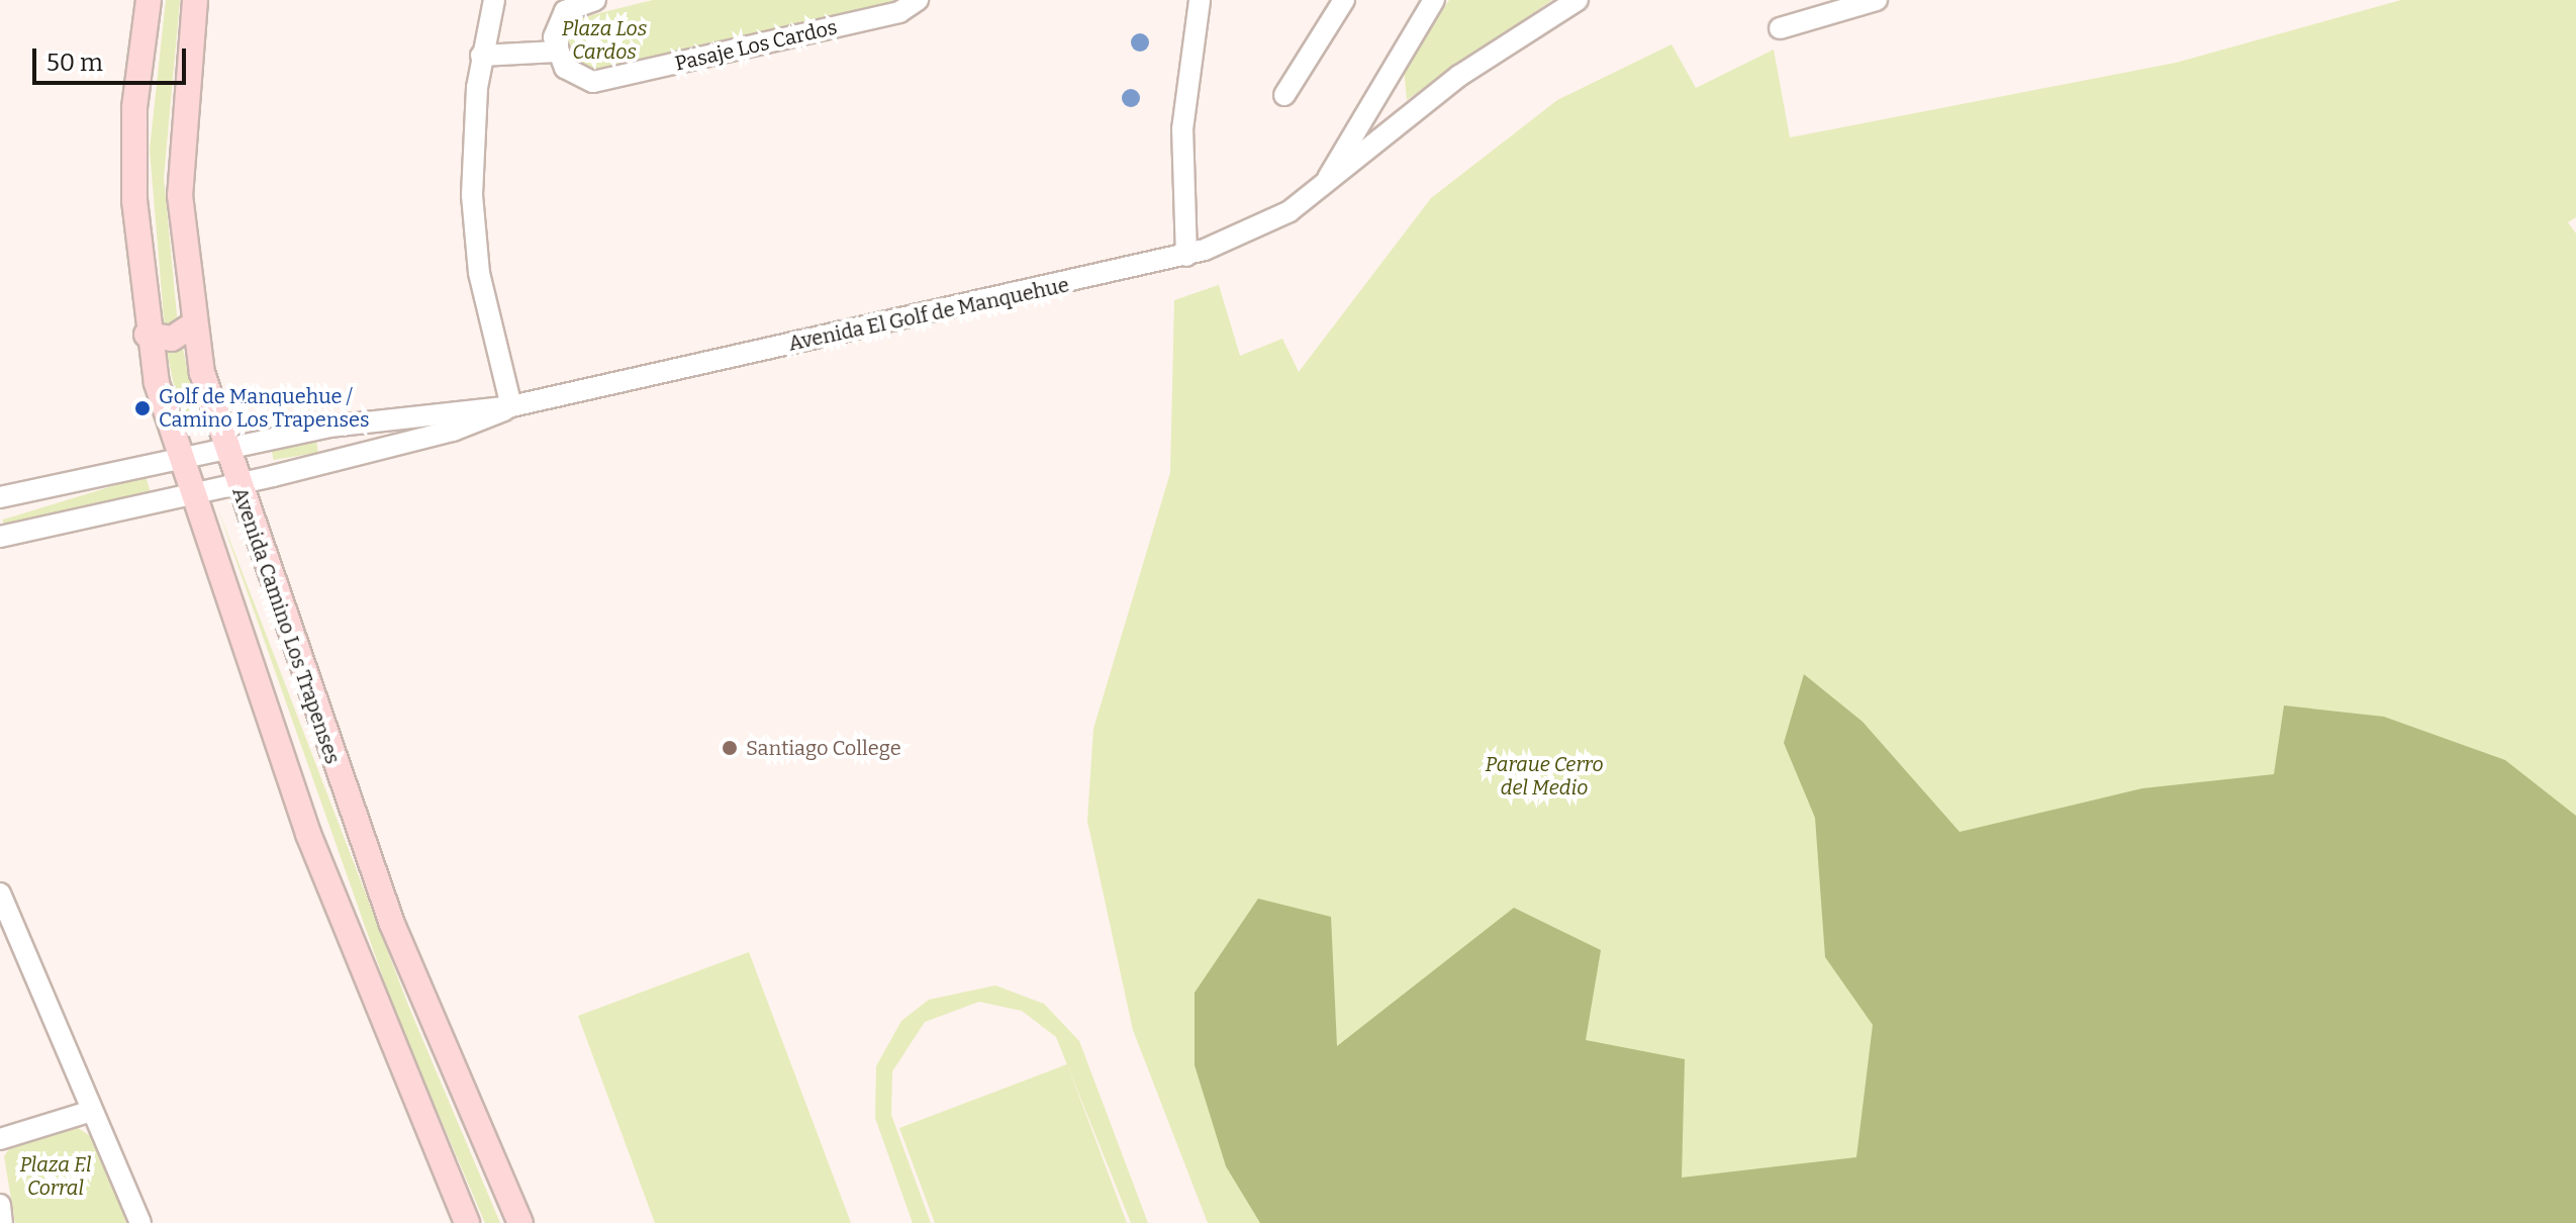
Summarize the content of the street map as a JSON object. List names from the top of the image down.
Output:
{
  "streets": {
    "main road": ["Avenida Camino Los Trapenses"],
    "street": ["Pasaje Los Cardos", "Avenida El Golf de Manquehue"]
  },
  "crossings": [
    ["Avenida El Golf de Manquehue", "Avenida Camino Los Trapenses"]
  ],
  "parks": ["Plaza Los Cardos", "Parque Cerro del Medio", "Plaza El Corral"],
  "places": ["Golf de Manquehue / Camino Los Trapenses", "Santiago College"],
  "scale_bar": "50 m"
}
